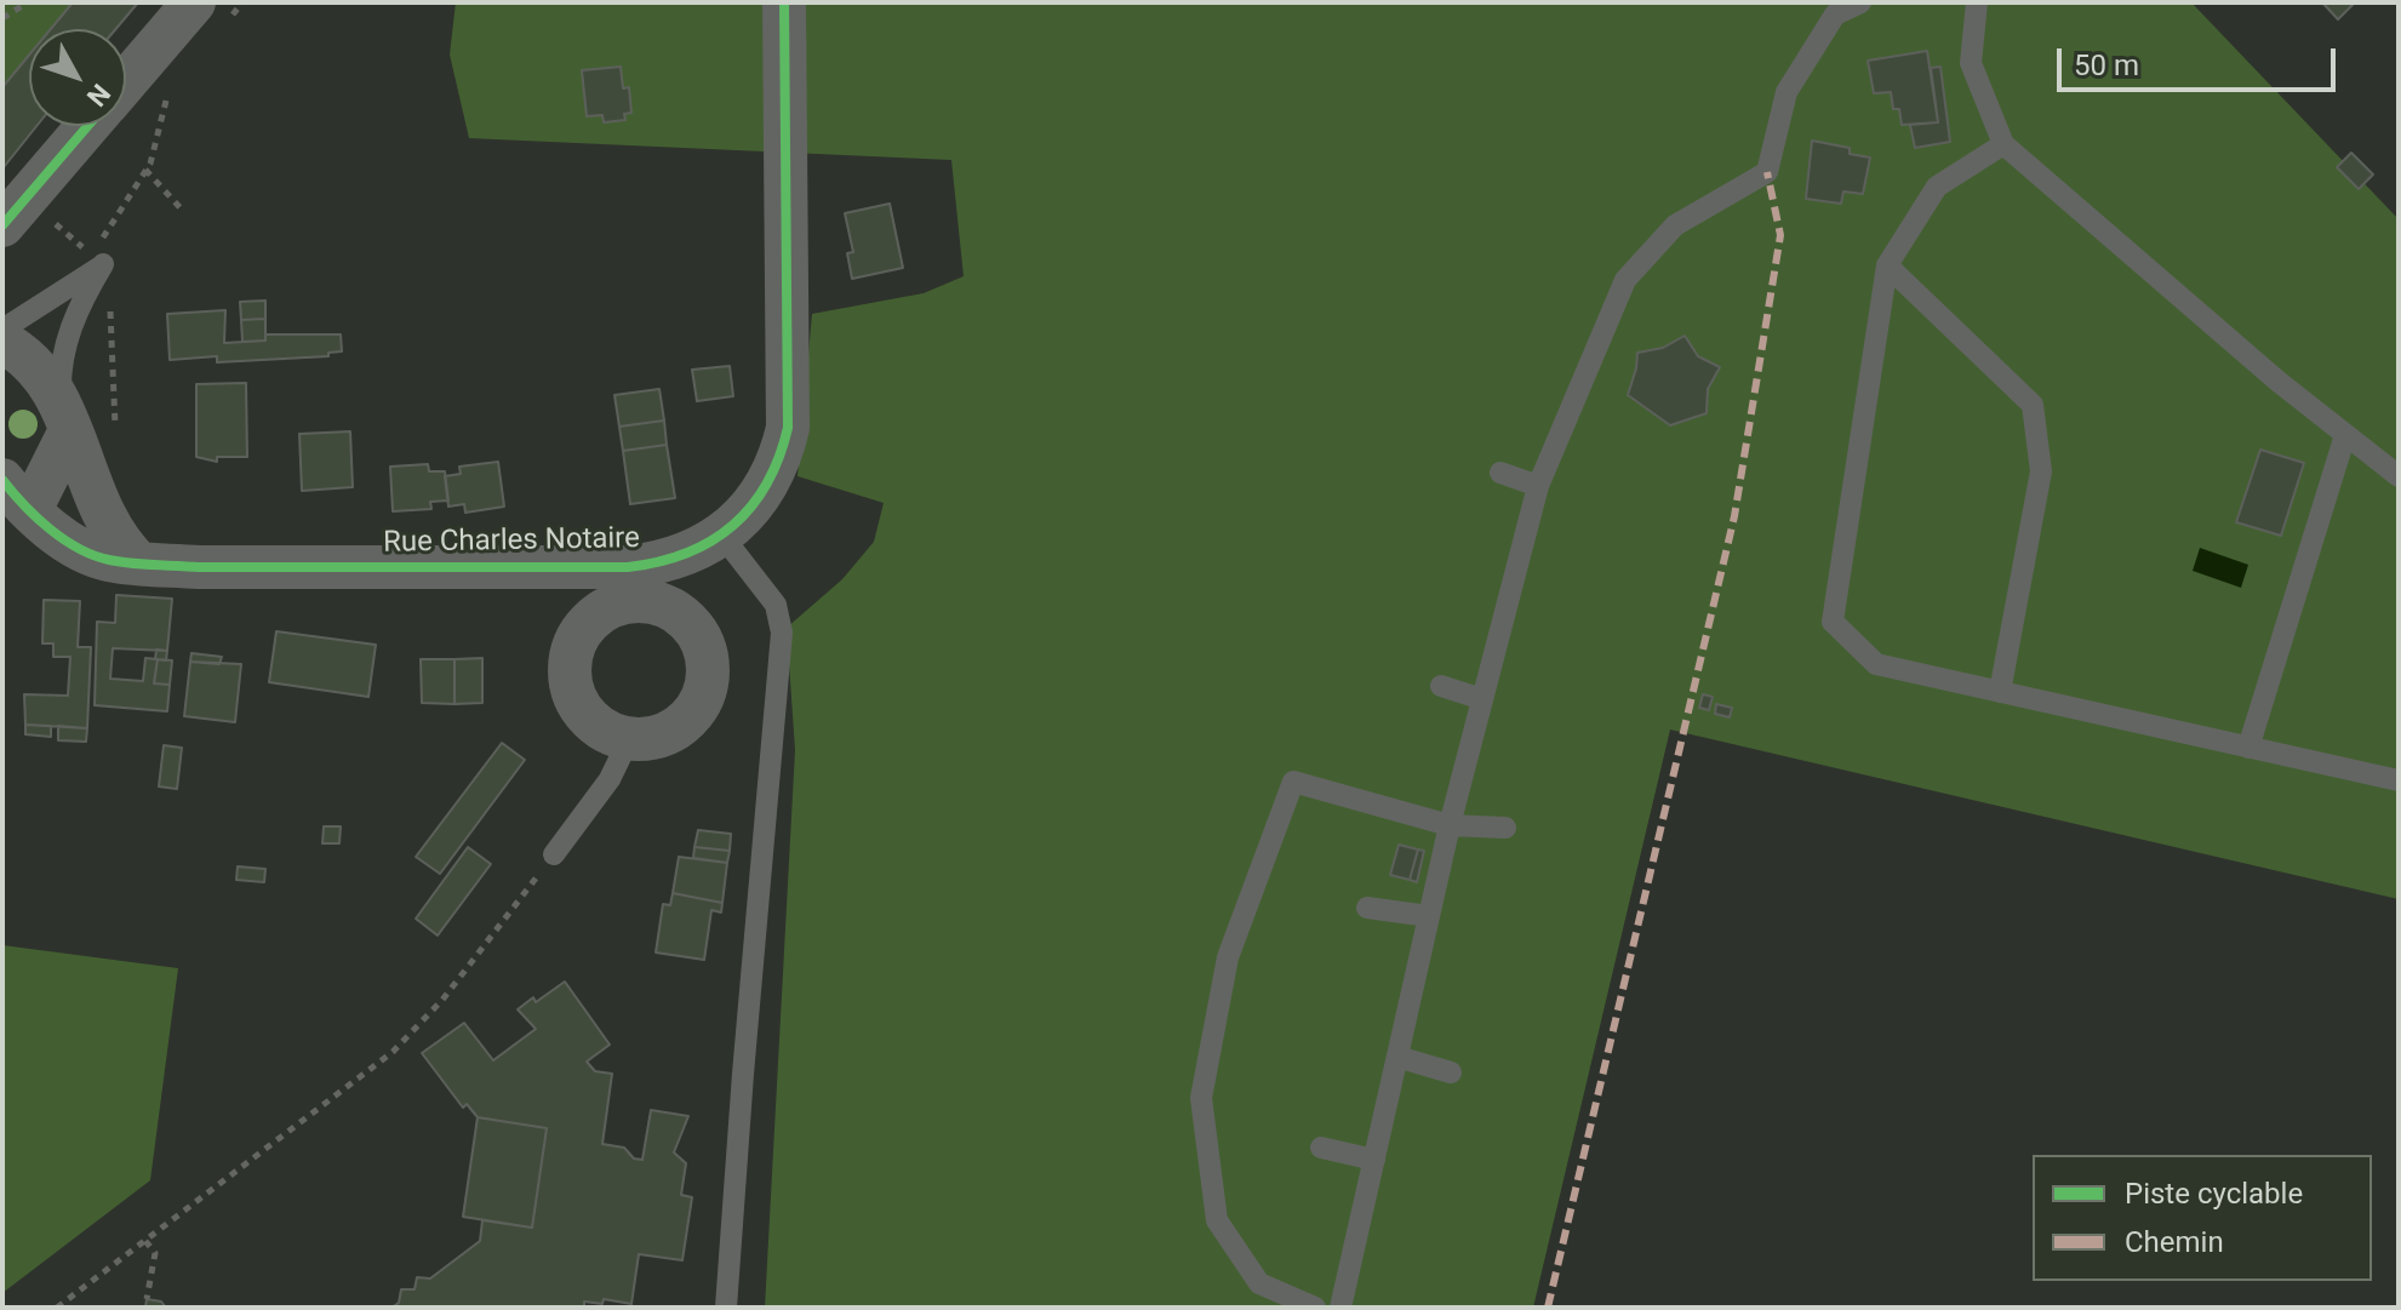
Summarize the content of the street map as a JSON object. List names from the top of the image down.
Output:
{
  "streets": {
    "street": ["Rue Charles Notaire"]
  },
  "legend": ["Piste cyclable", "Chemin"],
  "scale_bar": "50 m",
  "north": "bottom right"
}
